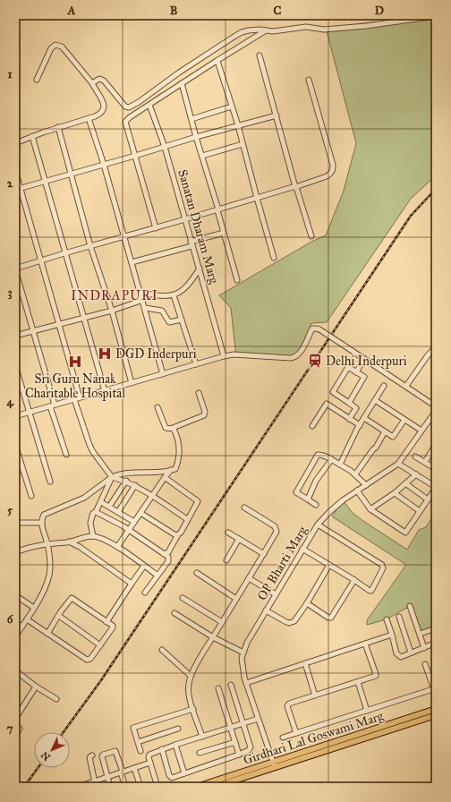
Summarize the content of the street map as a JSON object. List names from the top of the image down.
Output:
{
  "streets": {
    "main road": ["Girdhari Lal Goswami Marg"],
    "street": ["Sanatan Dharam Marg", "OP Bharti Marg"]
  },
  "crossings": [
    ["OP Bharti Marg", "Girdhari Lal Goswami Marg"]
  ],
  "districts": ["INDRAPURI"],
  "places": {
    "hospital": ["DGD Inderpuri", "Sri Guru Nanak Charitable Hospital"],
    "station": ["Delhi Inderpuri"]
  },
  "north": "bottom left",
  "grid": {
    "columns": [
      "A",
      "B",
      "C",
      "D"
    ],
    "rows": [
      "1",
      "2",
      "3",
      "4",
      "5",
      "6",
      "7"
    ]
  }
}
